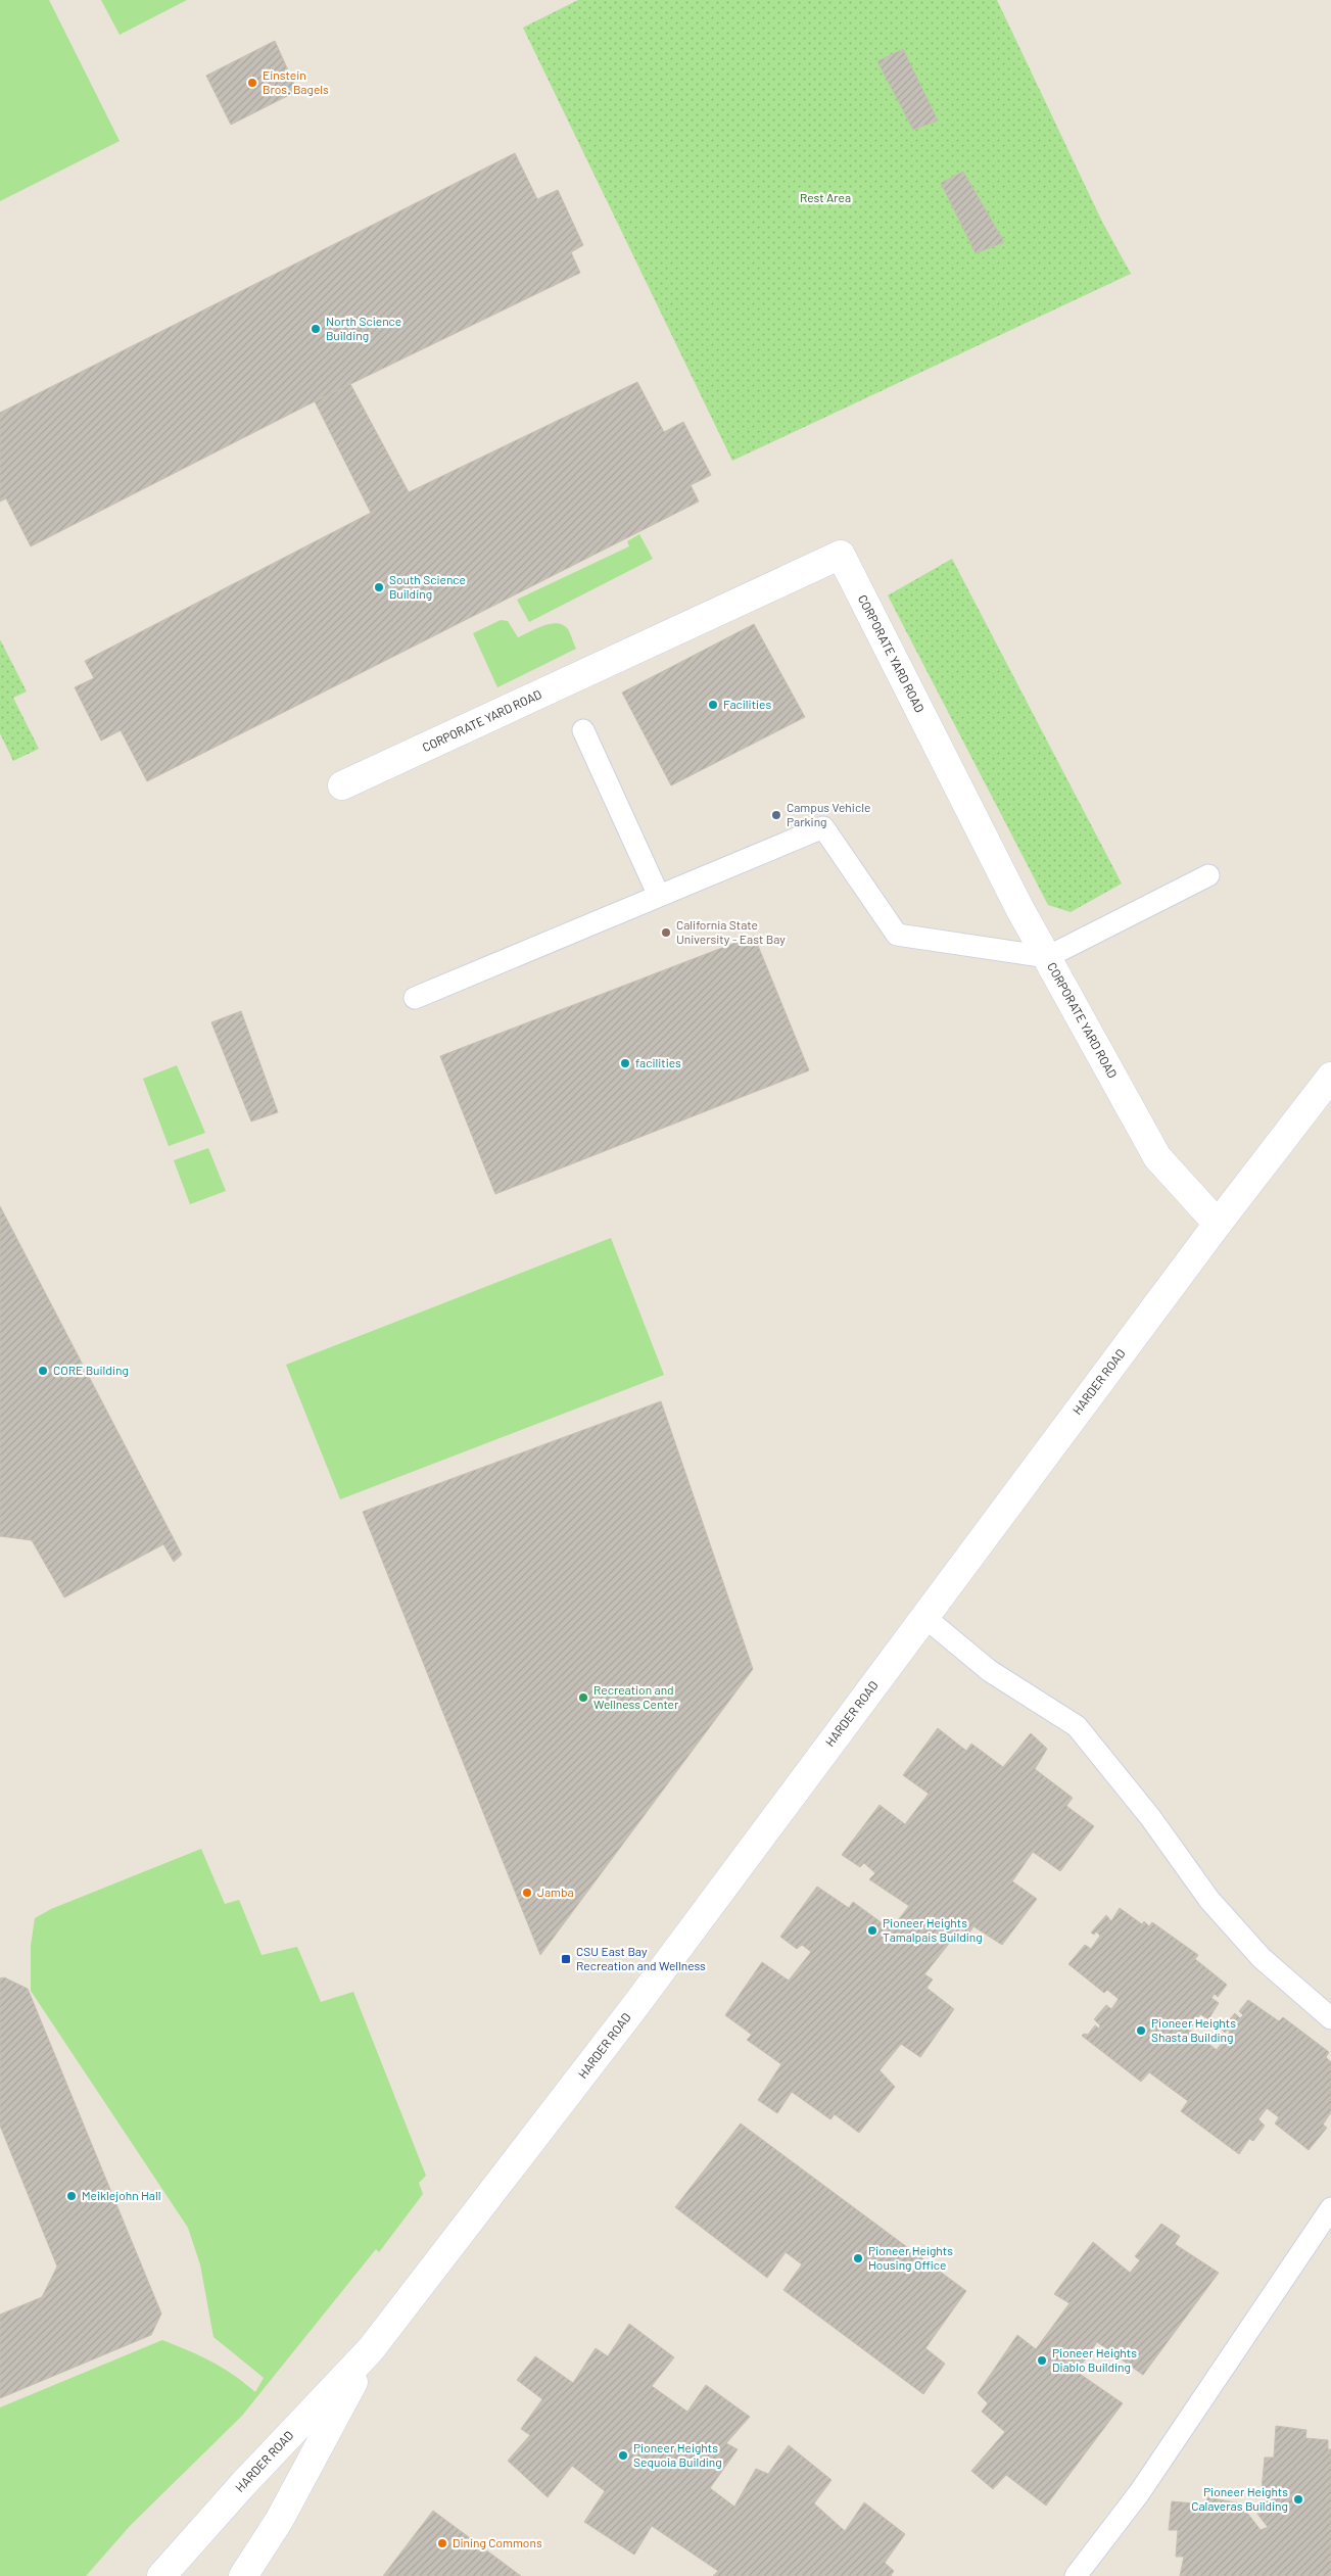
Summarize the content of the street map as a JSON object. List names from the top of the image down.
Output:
{
  "streets": {
    "street": ["CORPORATE YARD ROAD", "HARDER ROAD"]
  },
  "crossings": [
    ["CORPORATE YARD ROAD", "HARDER ROAD"]
  ],
  "parks": ["Rest Area"],
  "places": {
    "other": [
      "Einstein Bros. Bagels",
      "North Science Building",
      "South Science Building",
      "Facilities",
      "Campus Vehicle Parking",
      "California State University - East Bay",
      "facilities",
      "CORE Building",
      "Recreation and Wellness Center",
      "Jamba",
      "Pioneer Heights Tamalpais Building",
      "Pioneer Heights Shasta Building",
      "Meiklejohn Hall",
      "Pioneer Heights Housing Office",
      "Pioneer Heights Diablo Building",
      "Pioneer Heights Sequoia Building",
      "Pioneer Heights Calaveras Building",
      "Dining Commons"
    ],
    "transit": ["CSU East Bay Recreation and Wellness"]
  }
}
